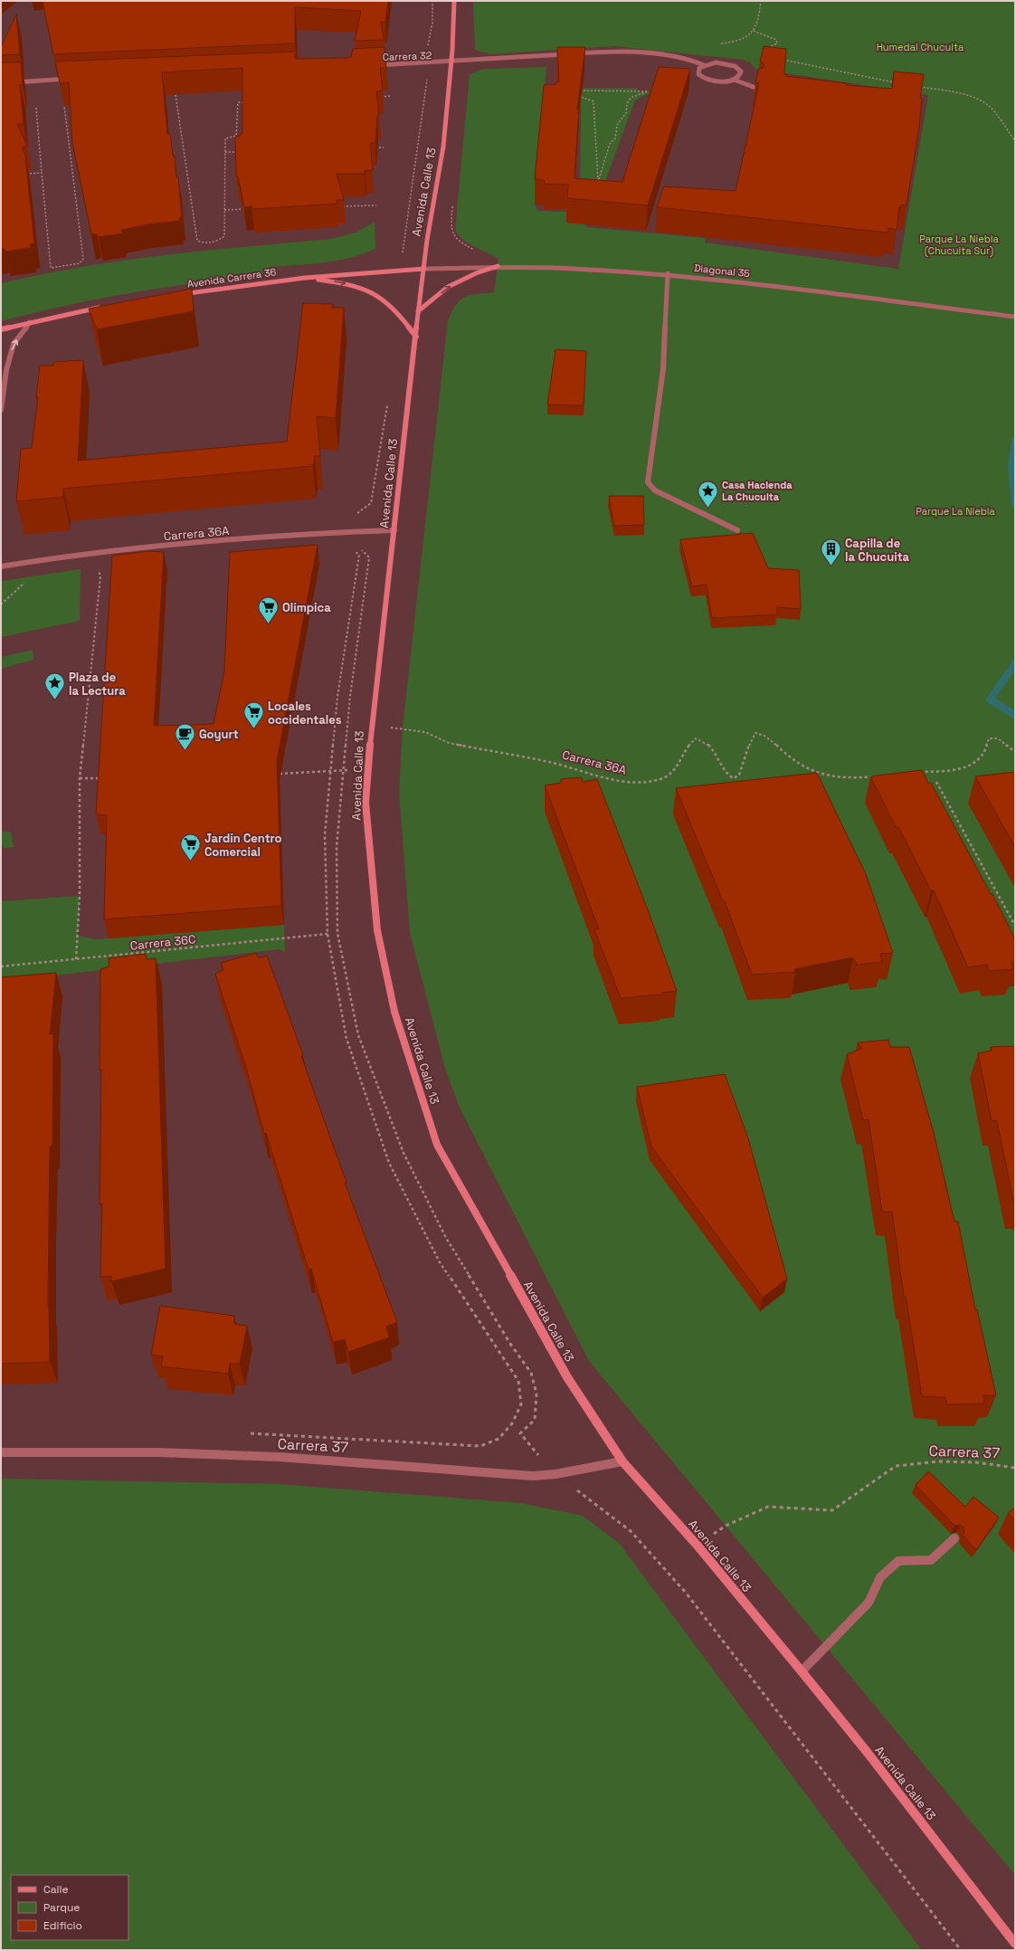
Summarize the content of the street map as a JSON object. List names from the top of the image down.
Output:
{
  "streets": {
    "main road": ["Avenida Calle 13", "Avenida Carrera 36"],
    "street": [
      "Carrera 32",
      "Diagonal 35",
      "Carrera 36A",
      "Carrera 37"
    ],
    "path": ["Carrera 36C"]
  },
  "crossings": [
    ["Carrera 32", "Avenida Calle 13"],
    ["Avenida Calle 13", "Diagonal 35"],
    ["Avenida Calle 13", "Avenida Carrera 36"],
    ["Avenida Calle 13", "Carrera 36A"],
    ["Avenida Calle 13", "Carrera 37"],
    ["Diagonal 35", "Avenida Carrera 36"]
  ],
  "parks": ["Humedal Chucuita", "Parque La Niebla (Chucuita Sur)", "Parque La Niebla"],
  "places": {
    "place": ["Casa Hacienda La Chucuita", "Plaza de la Lectura"],
    "building": ["Capilla de la Chucuita"],
    "supermarket": ["Olímpica", "Locales occidentales", "Jardín Centro Comercial"],
    "cafe": ["Goyurt"]
  },
  "legend": ["Calle", "Parque", "Edificio"]
}
